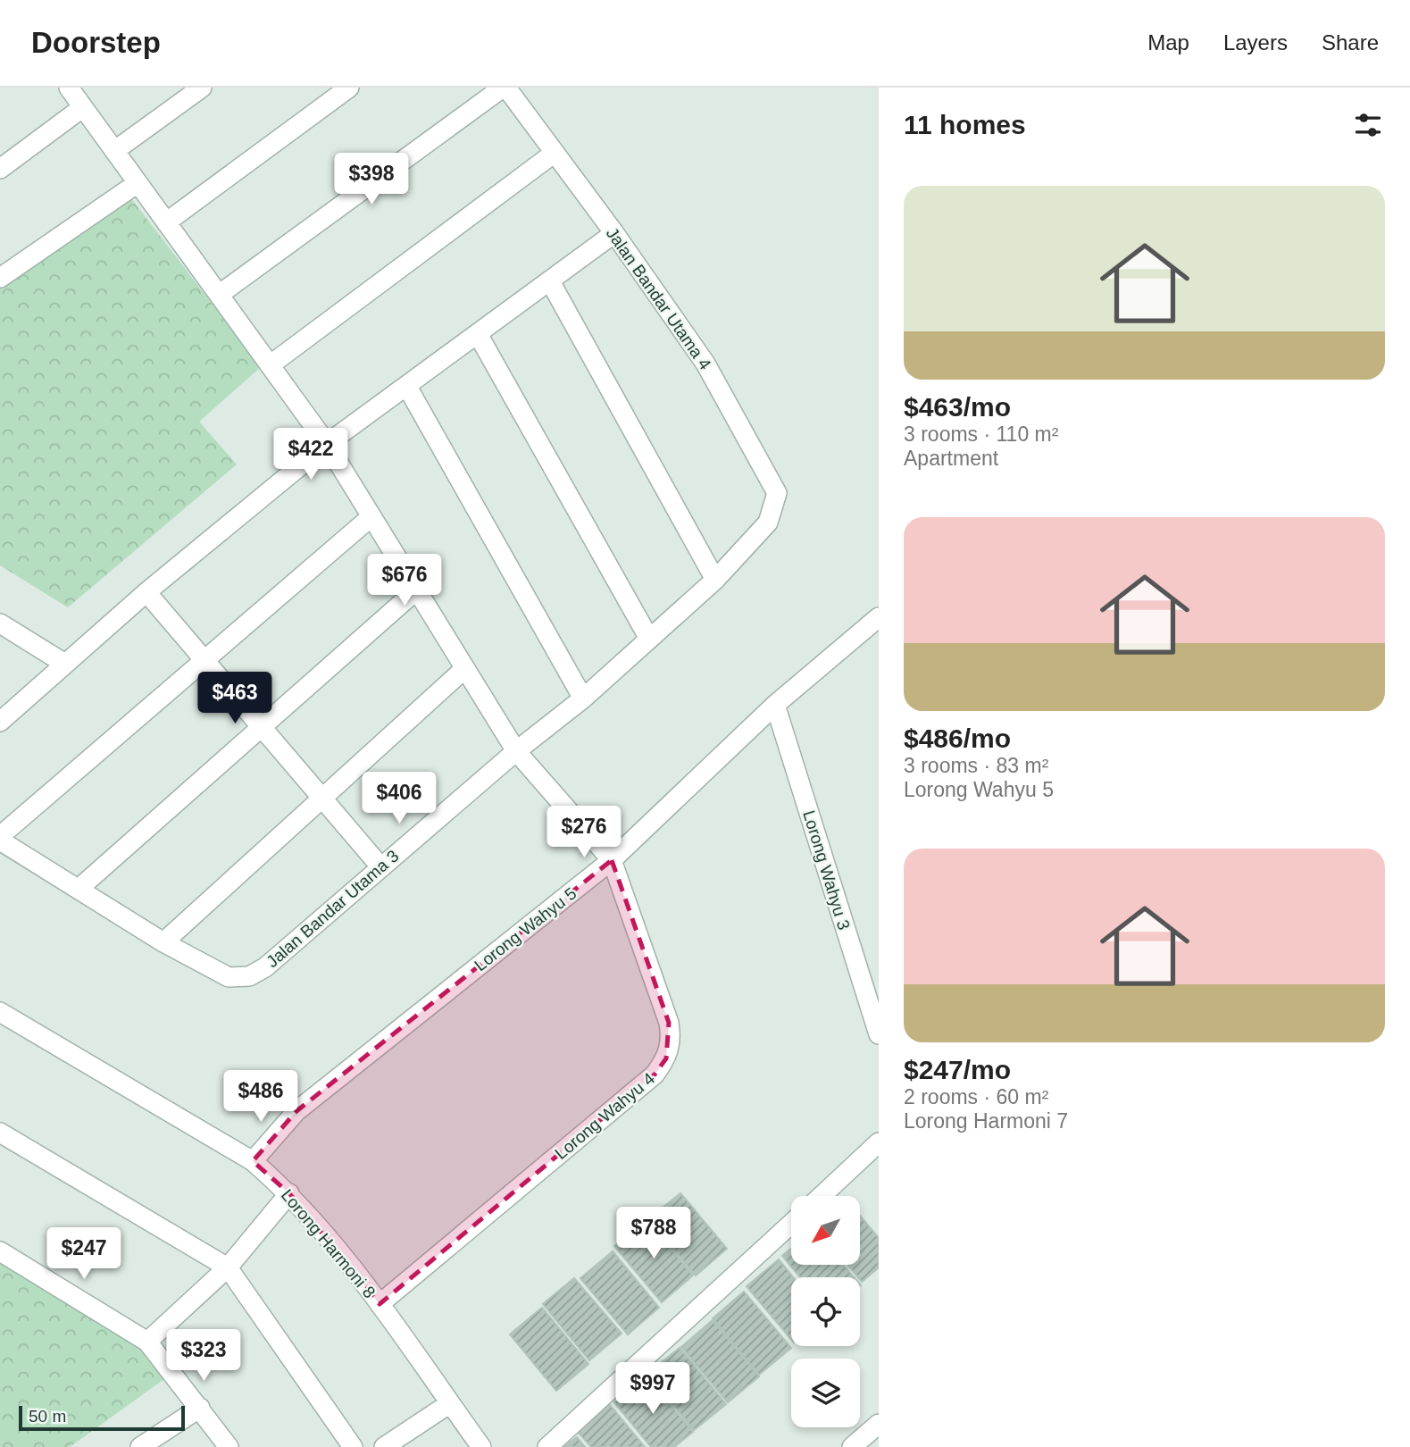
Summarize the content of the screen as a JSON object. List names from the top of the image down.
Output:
{
  "streets": {
    "street": [
      "Jalan Bandar Utama 4",
      "Lorong Wahyu 3",
      "Jalan Bandar Utama 3",
      "Lorong Wahyu 5",
      "Lorong Wahyu 4",
      "Lorong Harmoni 8"
    ]
  },
  "crossings": [
    ["Jalan Bandar Utama 4", "Jalan Bandar Utama 3"],
    ["Lorong Wahyu 3", "Lorong Wahyu 5"],
    ["Lorong Wahyu 5", "Lorong Wahyu 4"],
    ["Lorong Wahyu 5", "Lorong Harmoni 8"],
    ["Lorong Wahyu 4", "Lorong Harmoni 8"]
  ],
  "scale_bar": "50 m",
  "north": "bottom left",
  "page": {
    "header": "Doorstep",
    "nav": ["Map", "Layers", "Share"],
    "heading": "11 homes",
    "price": [
      "$398",
      "$422",
      "$676",
      "$463",
      "$406",
      "$276",
      "$486",
      "$788",
      "$247",
      "$323",
      "$997"
    ],
    "list": [
      {
        "name": "$463/mo",
        "note": "3 rooms · 110 m² · Apartment"
      },
      {
        "name": "$486/mo",
        "note": "3 rooms · 83 m² · Lorong Wahyu 5"
      },
      {
        "name": "$247/mo",
        "note": "2 rooms · 60 m² · Lorong Harmoni 7"
      }
    ],
    "scale": "50 m"
  }
}
